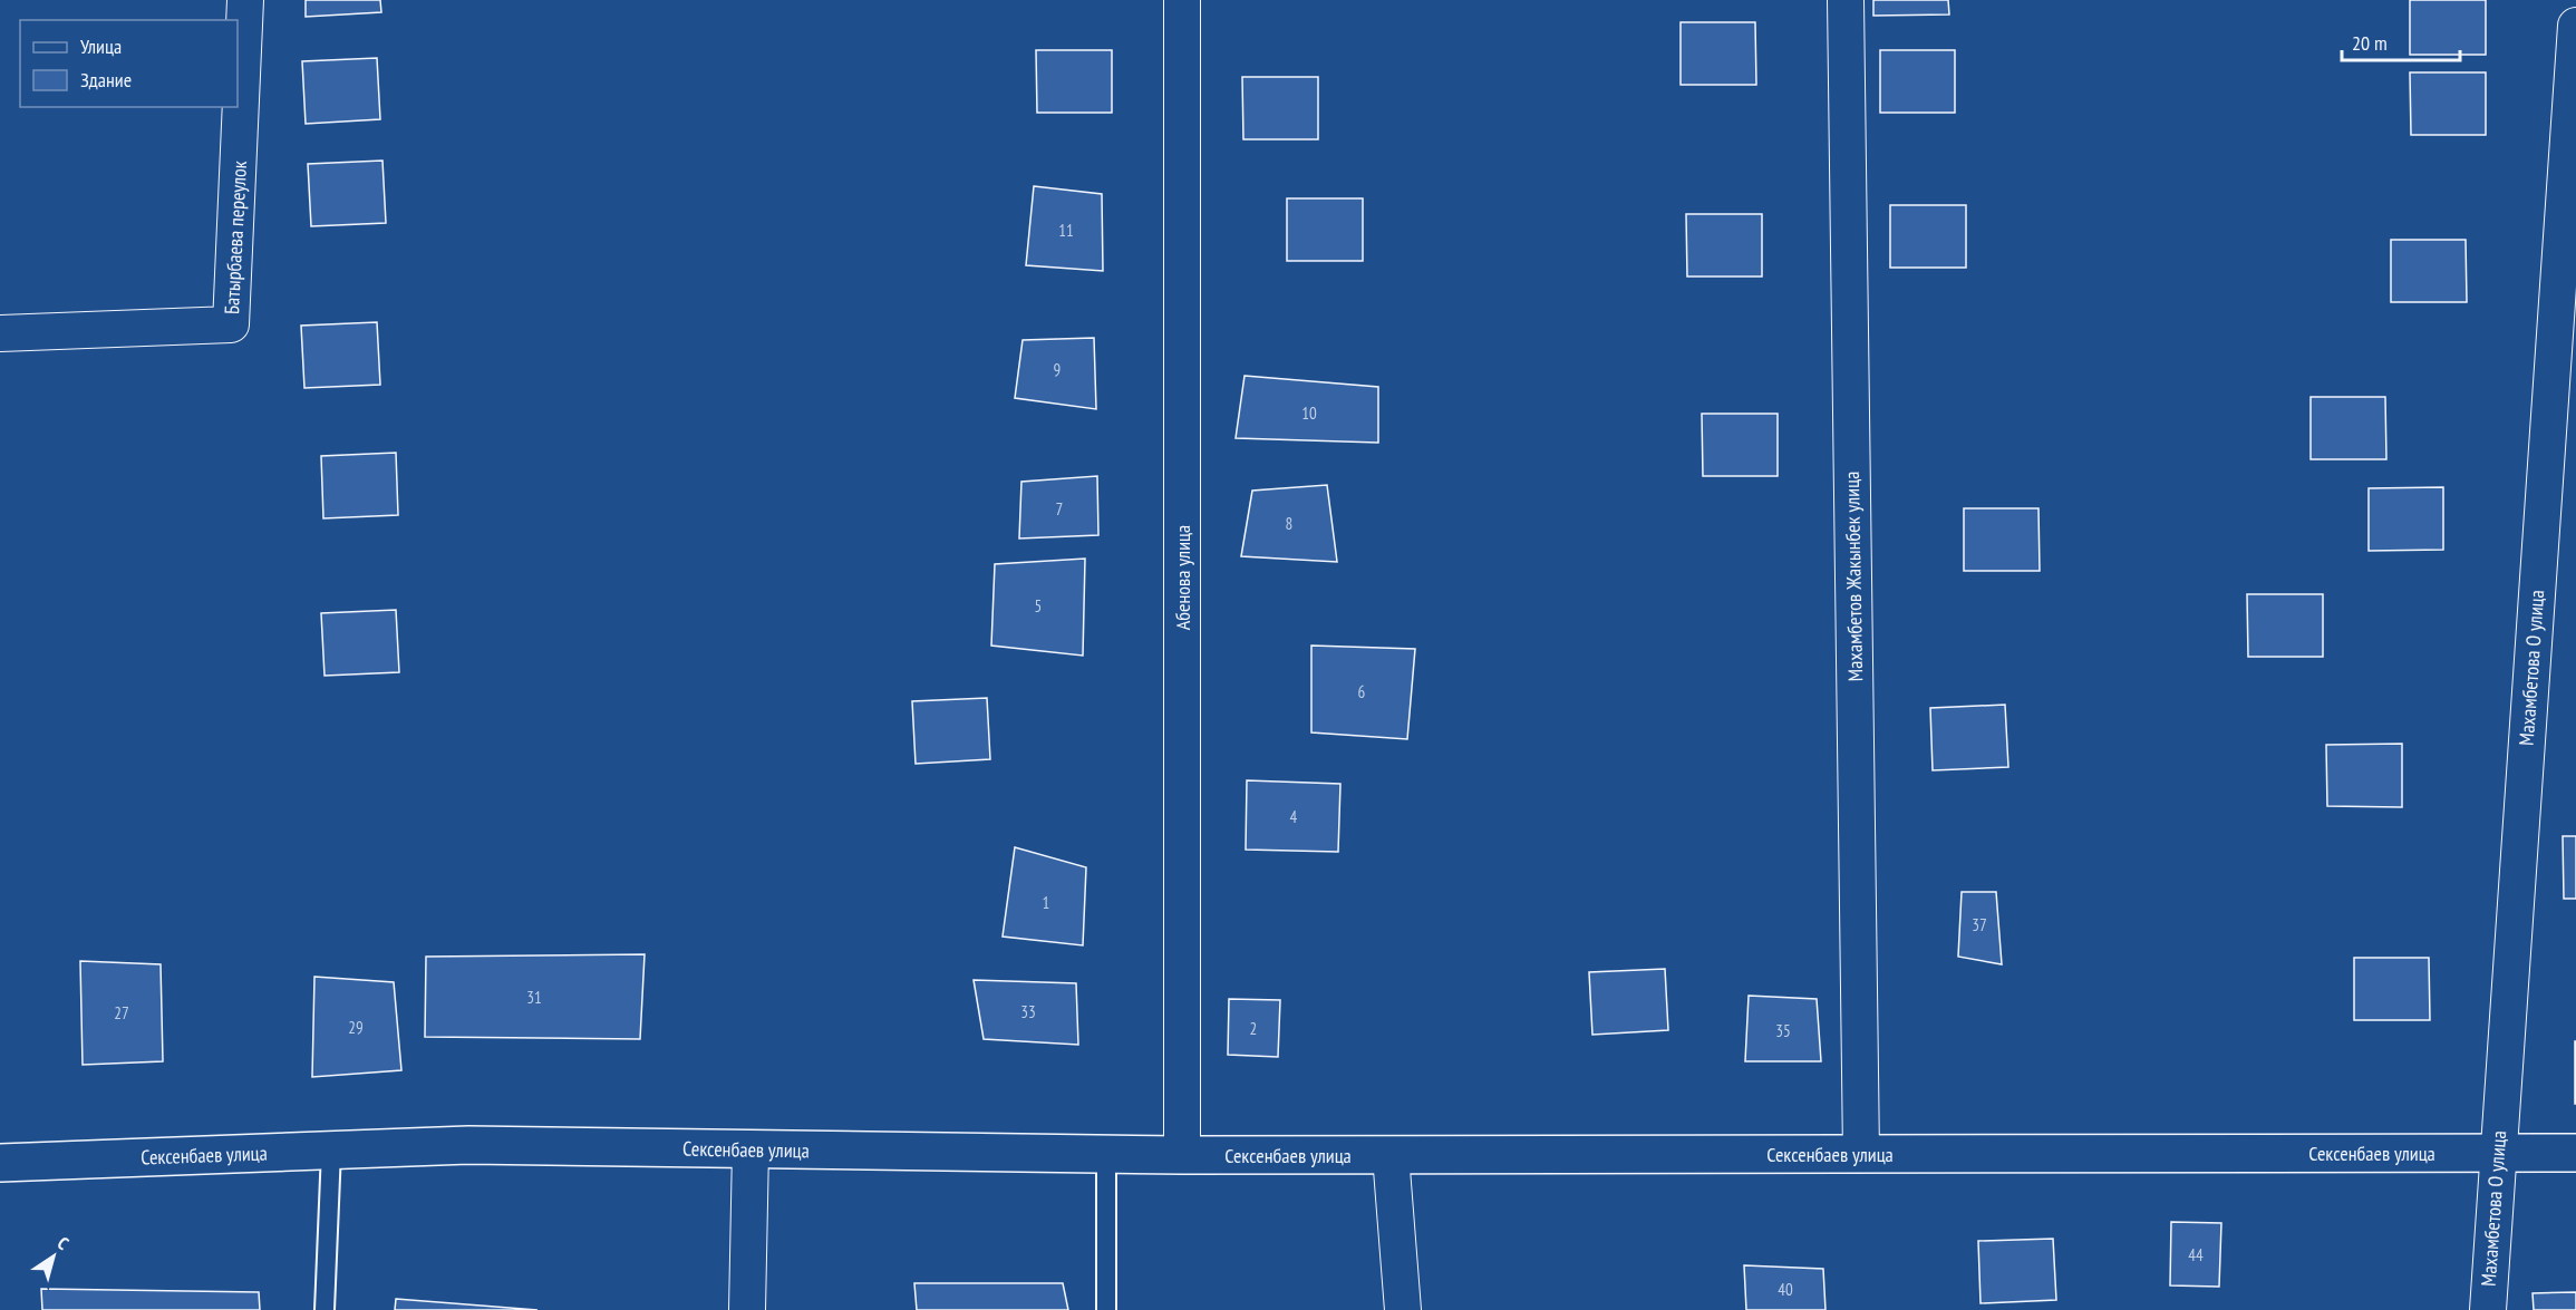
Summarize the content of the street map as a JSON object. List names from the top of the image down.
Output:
{
  "streets": {
    "street": [
      "Батырбаева переулок",
      "Махамбетов Жакынбек улица",
      "Абенова улица",
      "Махамбетова О улица",
      "Сексенбаев улица"
    ]
  },
  "crossings": [
    ["Махамбетов Жакынбек улица", "Сексенбаев улица"],
    ["Абенова улица", "Сексенбаев улица"],
    ["Махамбетова О улица", "Сексенбаев улица"]
  ],
  "house_numbers": [
    "11",
    "9",
    "10",
    "7",
    "8",
    "5",
    "6",
    "4",
    "1",
    "37",
    "31",
    "33",
    "27",
    "29",
    "2",
    "35",
    "44",
    "40"
  ],
  "legend": ["Улица", "Здание"],
  "scale_bar": "20 m",
  "north": "top right"
}
